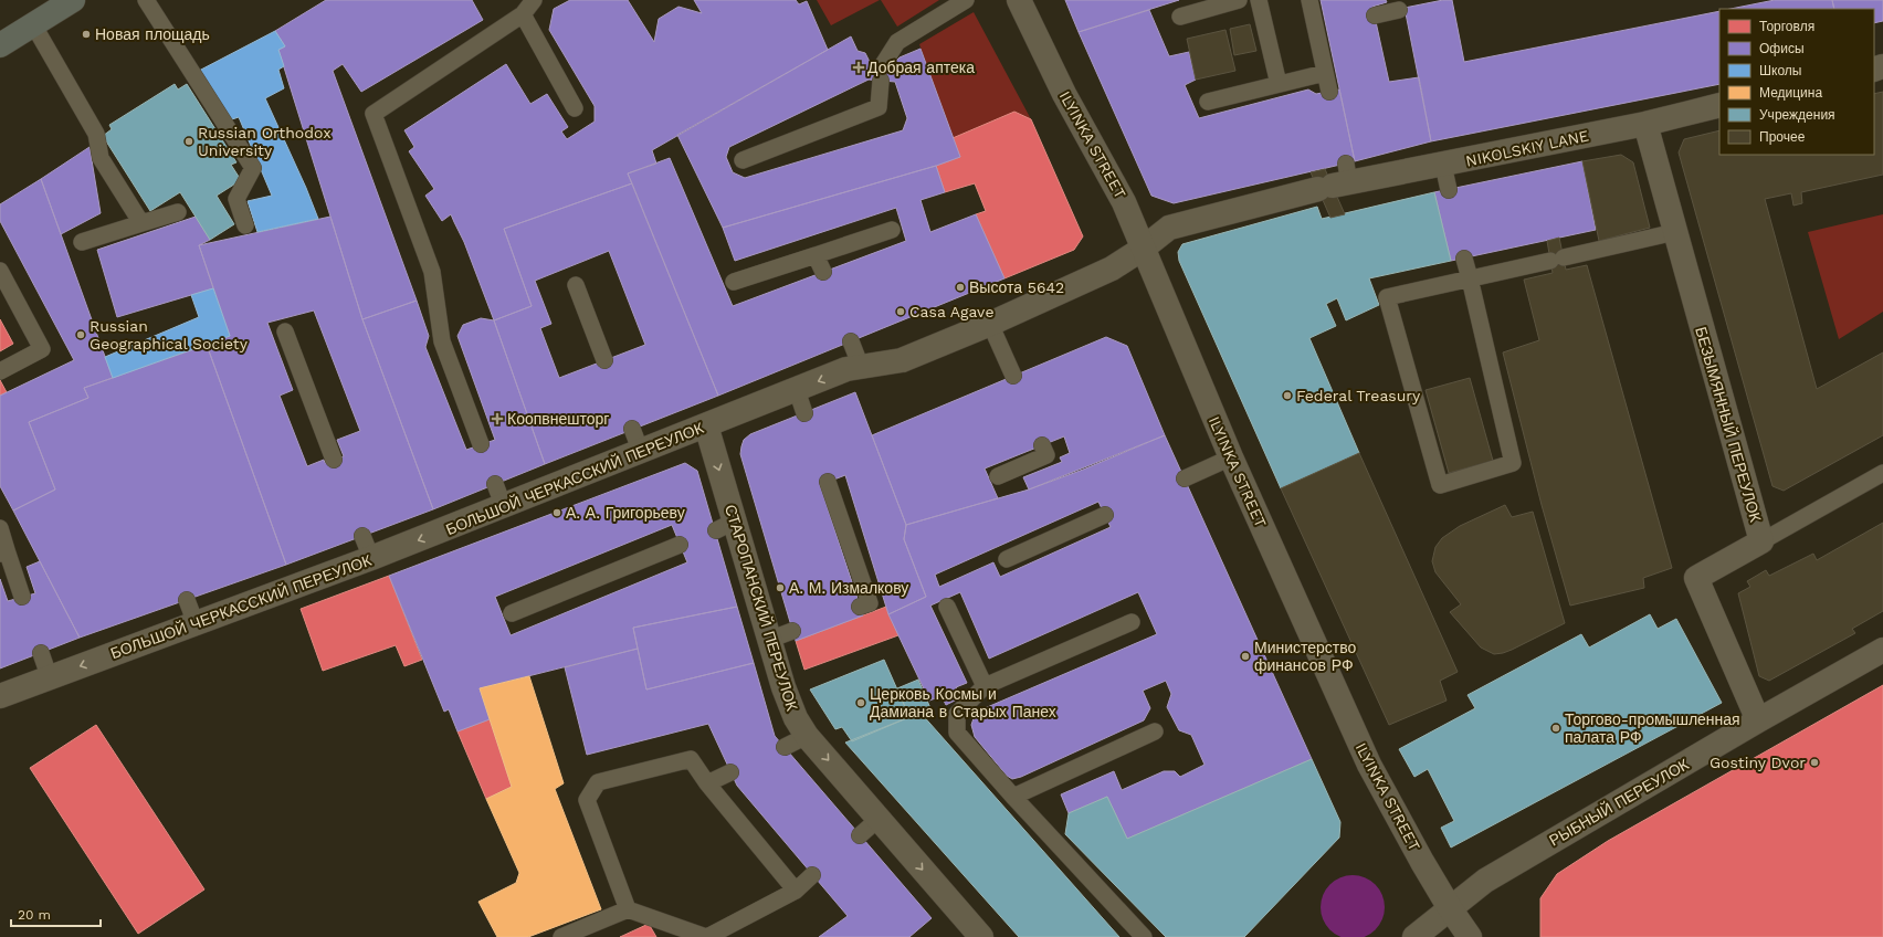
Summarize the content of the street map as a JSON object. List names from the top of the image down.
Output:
{
  "streets": {
    "street": [
      "ILYINKA STREET",
      "NIKOLSKIY LANE",
      "БЕЗЫМЯННЫЙ ПЕРЕУЛОК",
      "БОЛЬШОЙ ЧЕРКАССКИЙ ПЕРЕУЛОК",
      "СТАРОПАНСКИЙ ПЕРЕУЛОК",
      "РЫБНЫЙ ПЕРЕУЛОК"
    ]
  },
  "crossings": [
    ["ILYINKA STREET", "NIKOLSKIY LANE"],
    ["ILYINKA STREET", "БОЛЬШОЙ ЧЕРКАССКИЙ ПЕРЕУЛОК"],
    ["ILYINKA STREET", "РЫБНЫЙ ПЕРЕУЛОК"],
    ["NIKOLSKIY LANE", "БЕЗЫМЯННЫЙ ПЕРЕУЛОК"],
    ["NIKOLSKIY LANE", "БОЛЬШОЙ ЧЕРКАССКИЙ ПЕРЕУЛОК"],
    ["БЕЗЫМЯННЫЙ ПЕРЕУЛОК", "РЫБНЫЙ ПЕРЕУЛОК"],
    ["БОЛЬШОЙ ЧЕРКАССКИЙ ПЕРЕУЛОК", "СТАРОПАНСКИЙ ПЕРЕУЛОК"]
  ],
  "one_way": ["БОЛЬШОЙ ЧЕРКАССКИЙ ПЕРЕУЛОК", "СТАРОПАНСКИЙ ПЕРЕУЛОК"],
  "places": {
    "other": [
      "Новая площадь",
      "Russian Orthodox University",
      "Высота 5642",
      "Casa Agave",
      "Russian Geographical Society",
      "Federal Treasury",
      "А. А. Григорьеву",
      "А. М. Измалкову",
      "Министерство финансов РФ",
      "Церковь Космы и Дамиана в Старых Панех",
      "Торгово-промышленная палата РФ",
      "Gostiny Dvor"
    ],
    "health": ["Добрая аптека", "Коопвнешторг"]
  },
  "legend": [
    "Торговля",
    "Офисы",
    "Школы",
    "Медицина",
    "Учреждения",
    "Прочее"
  ],
  "scale_bar": "20 m"
}
